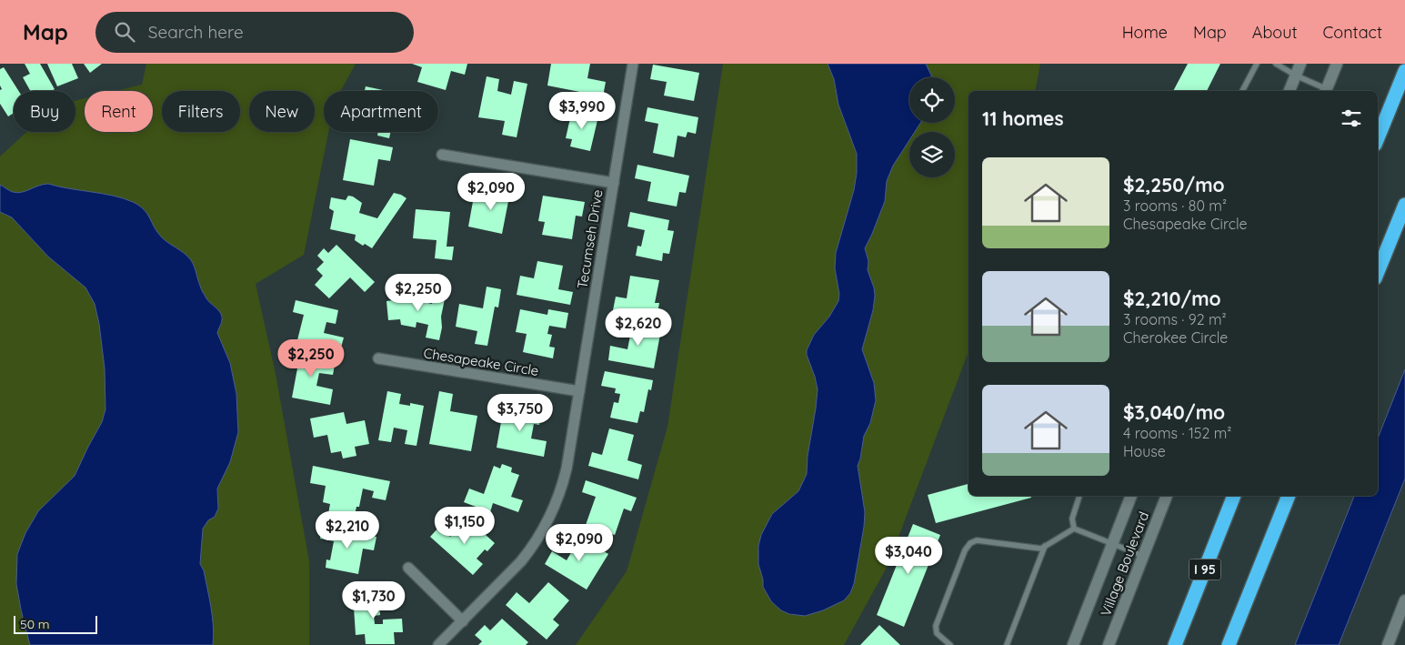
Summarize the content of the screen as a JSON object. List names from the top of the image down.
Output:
{
  "streets": {
    "highway": ["I 95"],
    "street": ["Tecumseh Drive", "Chesapeake Circle", "Village Boulevard"]
  },
  "crossings": [
    ["Tecumseh Drive", "Chesapeake Circle"]
  ],
  "scale_bar": "50 m",
  "page": {
    "header": "Map",
    "search": "Search here",
    "nav": [
      "Home",
      "Map",
      "About",
      "Contact"
    ],
    "chip": [
      "Buy",
      "Rent",
      "Filters",
      "New",
      "Apartment"
    ],
    "heading": "11 homes",
    "price": [
      "$3,990",
      "$2,090",
      "$2,250",
      "$2,620",
      "$2,250",
      "$3,750",
      "$1,150",
      "$2,210",
      "$2,090",
      "$3,040",
      "$1,730"
    ],
    "list": [
      {
        "name": "$2,250/mo",
        "note": "3 rooms · 80 m² · Chesapeake Circle"
      },
      {
        "name": "$2,210/mo",
        "note": "3 rooms · 92 m² · Cherokee Circle"
      },
      {
        "name": "$3,040/mo",
        "note": "4 rooms · 152 m² · House"
      }
    ],
    "scale": "50 m"
  }
}
